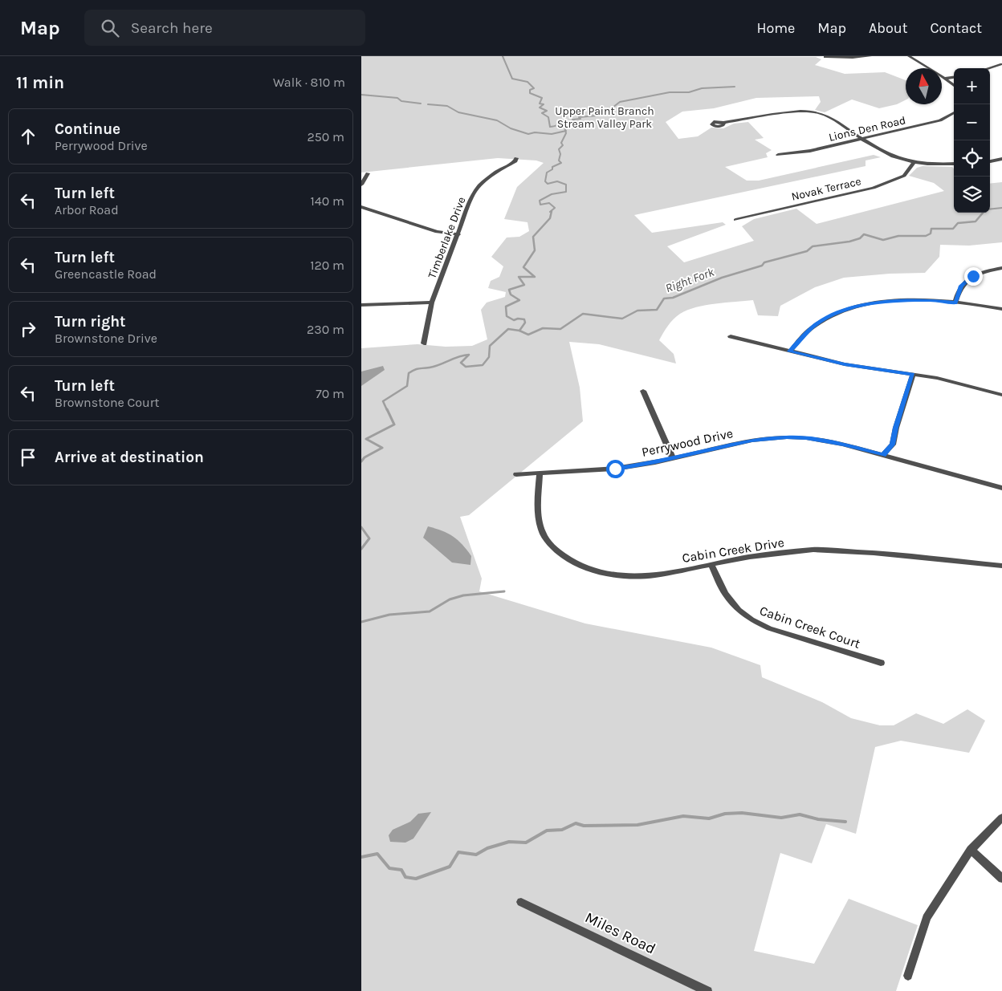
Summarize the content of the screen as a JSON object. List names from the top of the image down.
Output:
{
  "streets": {
    "street": [
      "Lions Den Road",
      "Novak Terrace",
      "Timberlake Drive",
      "Perrywood Drive",
      "Cabin Creek Drive",
      "Cabin Creek Court",
      "Miles Road"
    ]
  },
  "crossings": [
    ["Perrywood Drive", "Cabin Creek Drive"],
    ["Cabin Creek Drive", "Cabin Creek Court"]
  ],
  "water": ["Right Fork"],
  "parks": ["Upper Paint Branch Stream Valley Park"],
  "north": "top",
  "page": {
    "header": "Map",
    "search": "Search here",
    "nav": [
      "Home",
      "Map",
      "About",
      "Contact"
    ],
    "heading": ["11 min", "Walk · 810 m"],
    "map_buttons": ["+", "−"],
    "list": [
      ["Continue", "Perrywood Drive", "250 m"],
      ["Turn left", "Arbor Road", "140 m"],
      ["Turn left", "Greencastle Road", "120 m"],
      ["Turn right", "Brownstone Drive", "230 m"],
      ["Turn left", "Brownstone Court", "70 m"],
      "Arrive at destination"
    ]
  }
}
